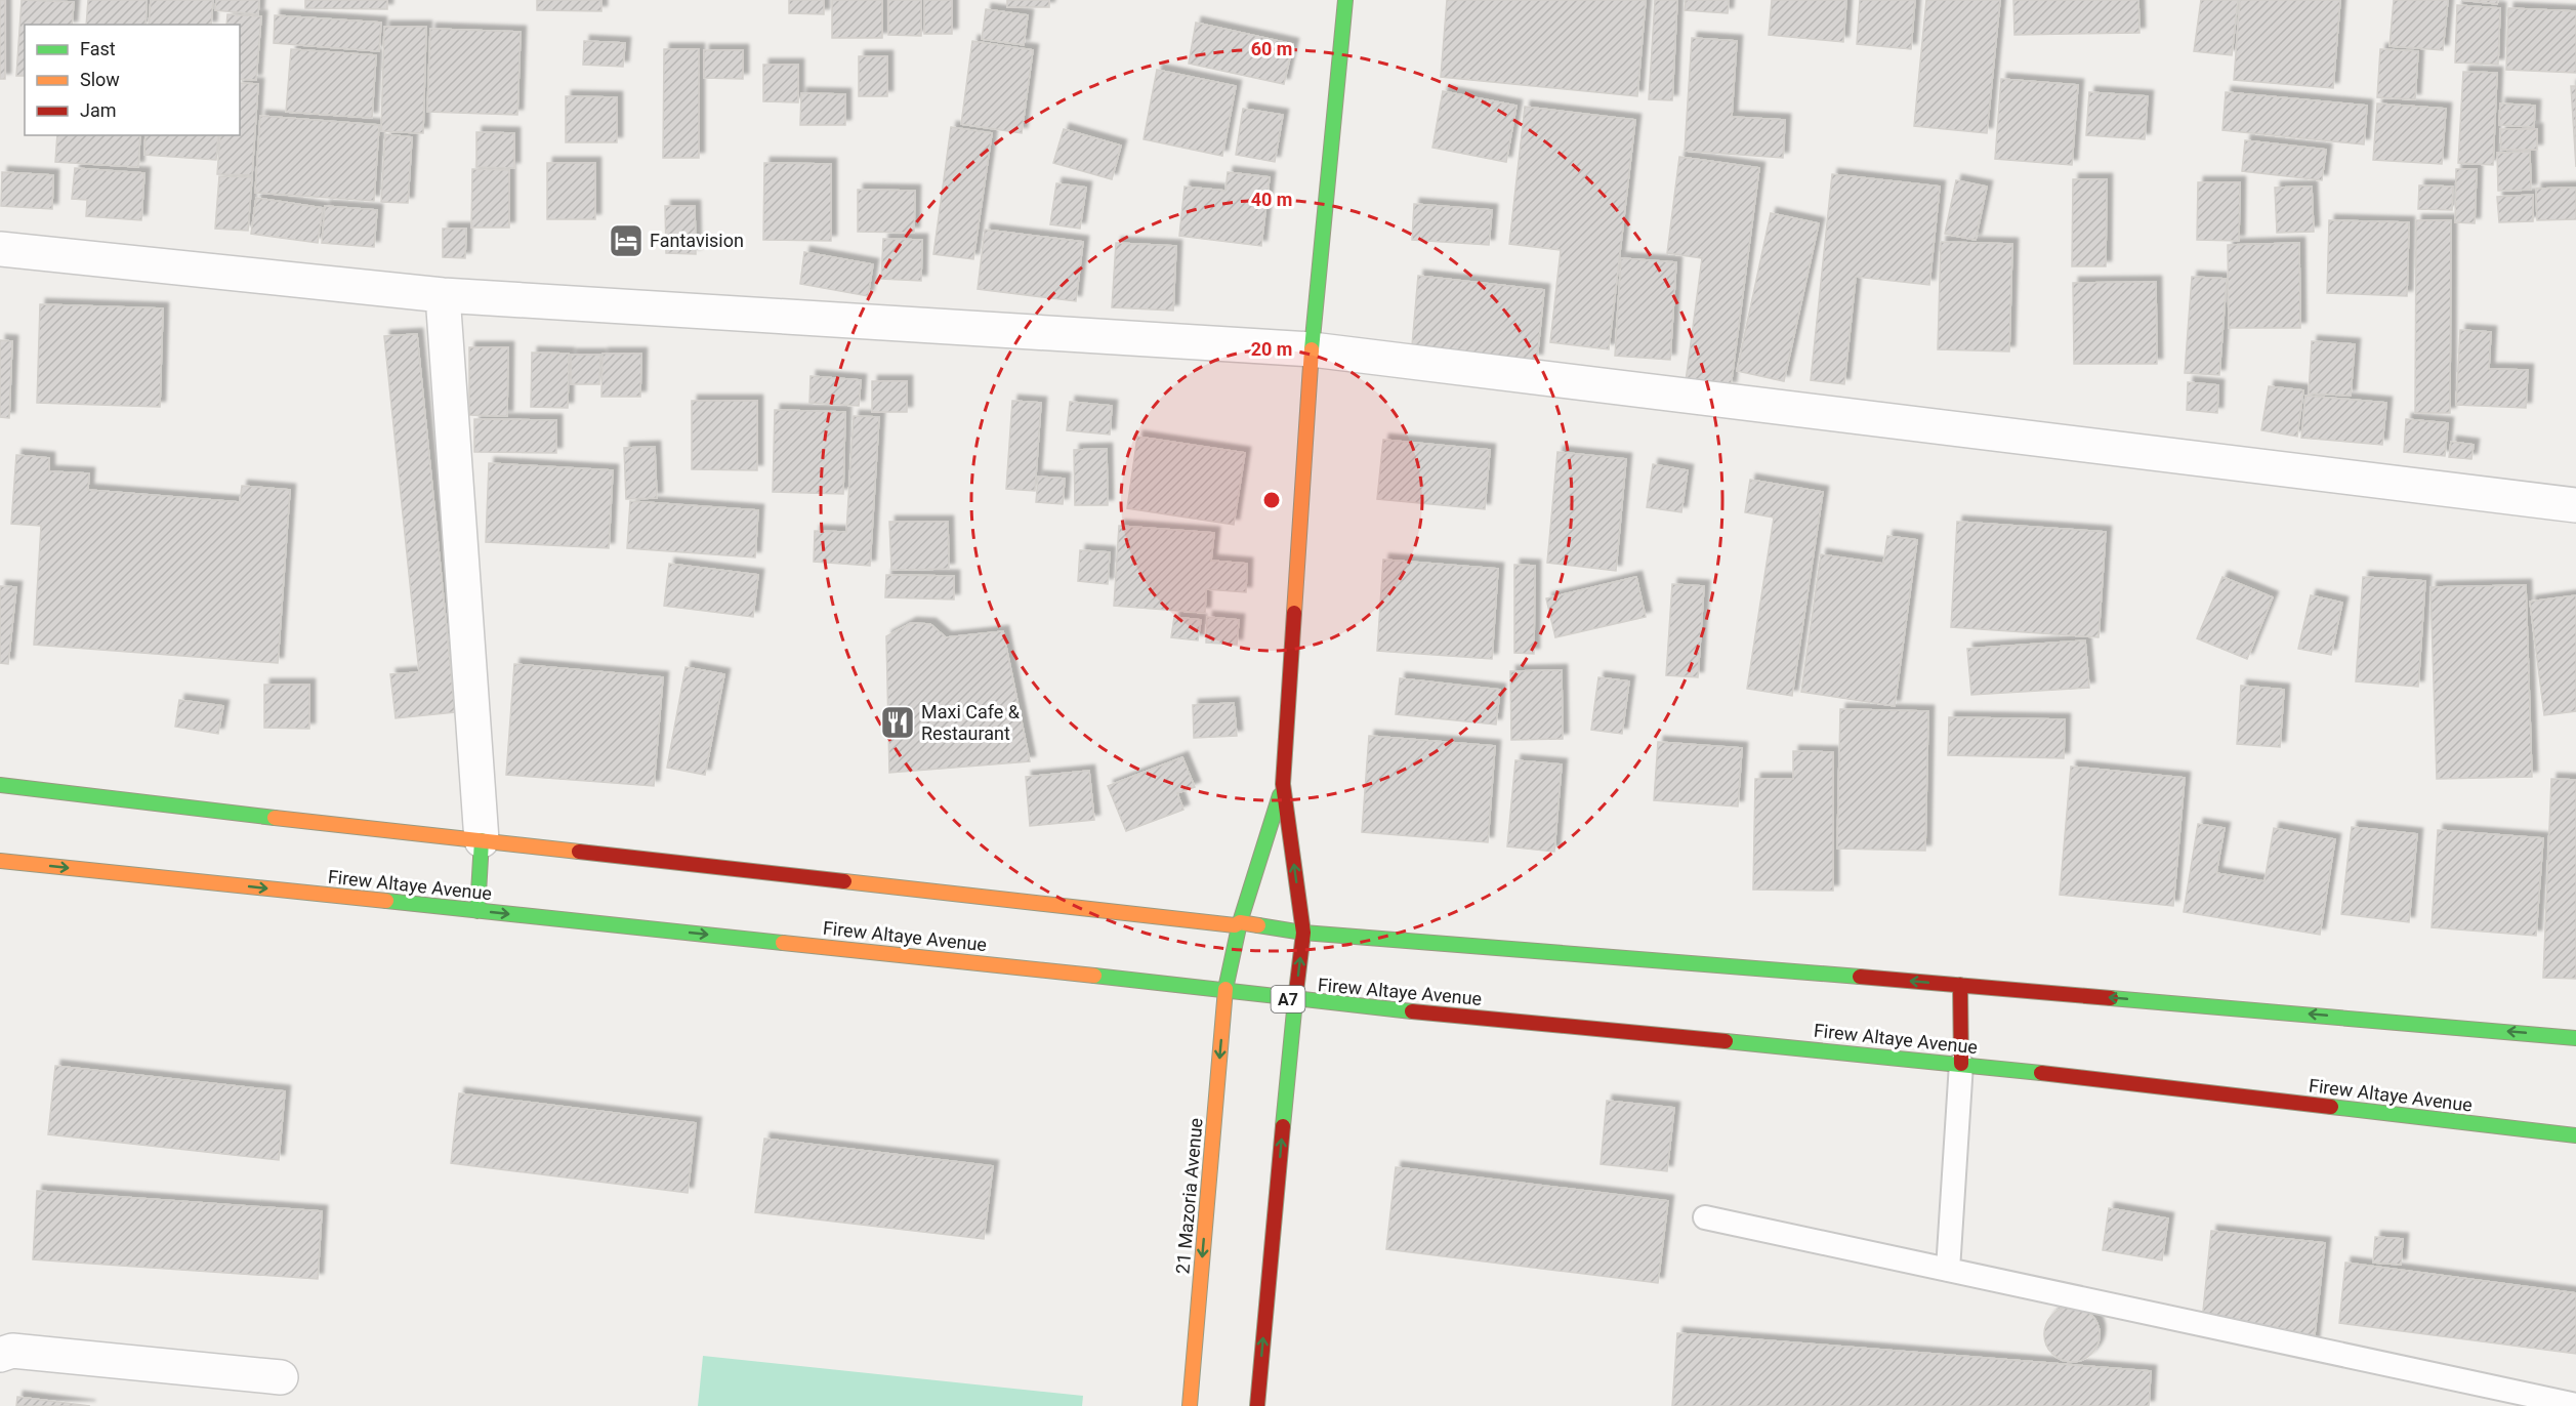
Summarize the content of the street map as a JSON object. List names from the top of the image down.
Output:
{
  "streets": {
    "main road": ["Firew Altaye Avenue", "A7", "21 Mazoria Avenue"]
  },
  "crossings": [
    ["Firew Altaye Avenue", "21 Mazoria Avenue"]
  ],
  "places": {
    "hotel": ["Fantavision"],
    "restaurant": ["Maxi Cafe & Restaurant"]
  },
  "legend": ["Fast", "Slow", "Jam"],
  "rings": ["60 m", "40 m", "20 m"]
}
